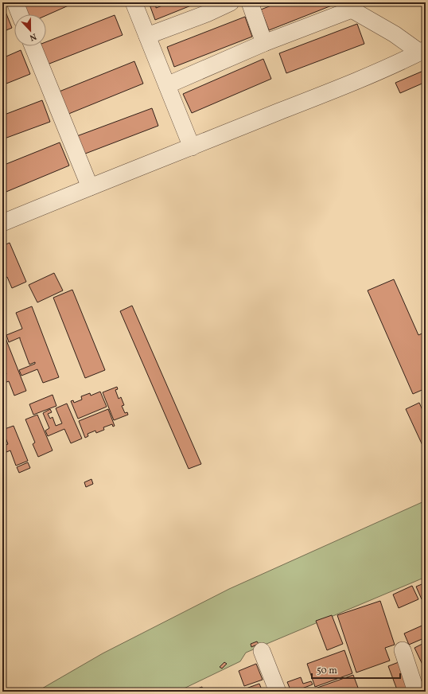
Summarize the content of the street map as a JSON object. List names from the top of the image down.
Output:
{
  "scale_bar": "50 m",
  "north": "bottom"
}
